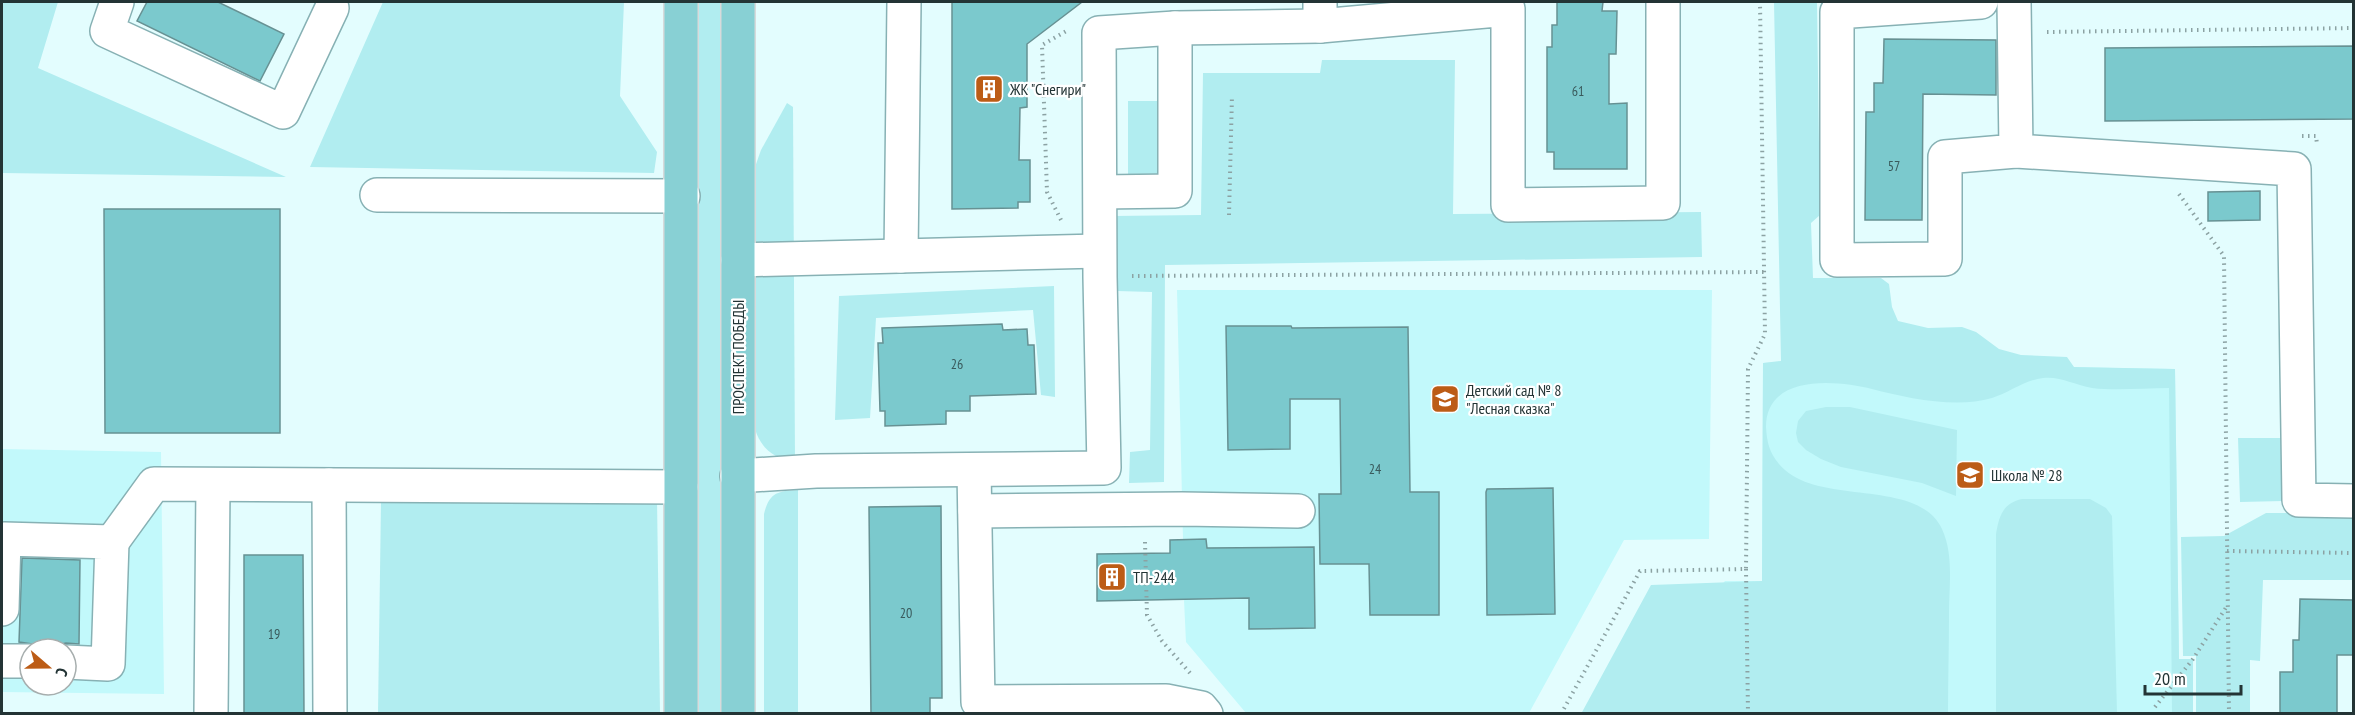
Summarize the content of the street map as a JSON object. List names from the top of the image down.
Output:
{
  "streets": {
    "main road": ["ПРОСПЕКТ ПОБЕДЫ"]
  },
  "places": {
    "building": ["ЖК \"Снегири\"", "ТП-244"],
    "school or university": ["Детский сад № 8 \"Лесная сказка\"", "Школа № 28"]
  },
  "house_numbers": [
    "61",
    "57",
    "26",
    "24",
    "20",
    "19"
  ],
  "scale_bar": "20 m",
  "north": "right"
}
